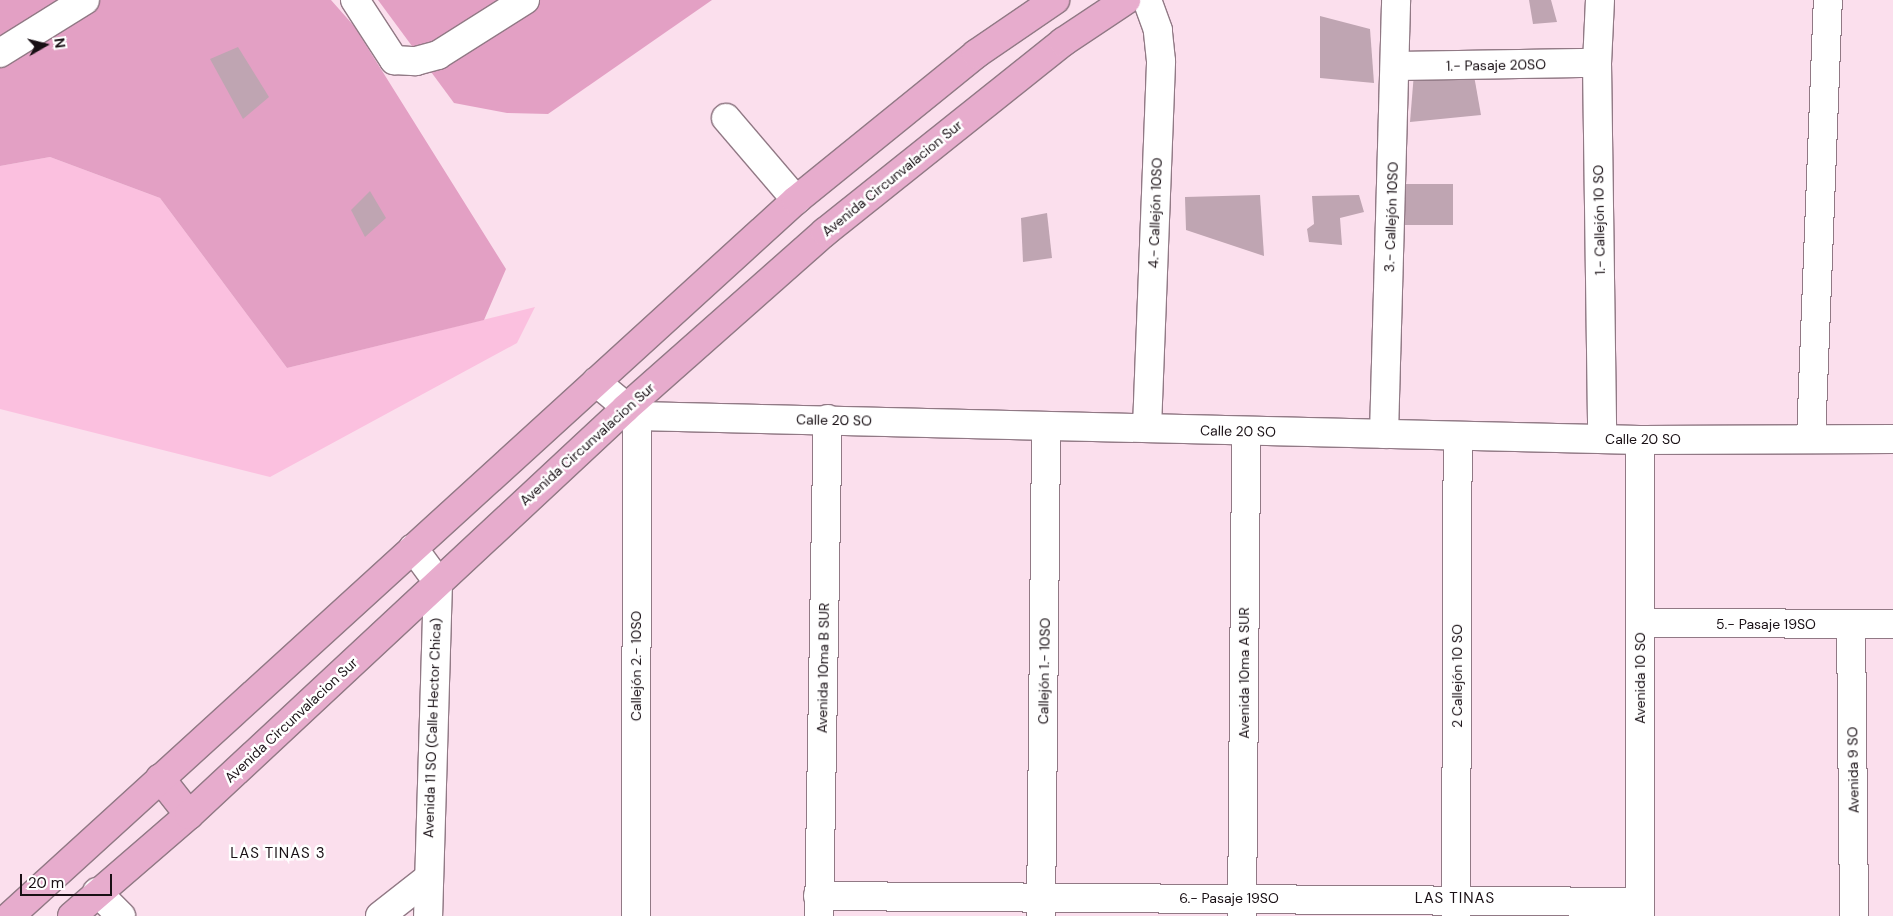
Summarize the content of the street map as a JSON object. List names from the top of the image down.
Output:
{
  "streets": {
    "main road": ["Avenida Circunvalacion Sur"],
    "street": [
      "1.- Pasaje 20SO",
      "4.- Callejón 10SO",
      "3.- Callejón 10SO",
      "1.- Callejón 10 SO",
      "Calle 20 SO",
      "5.- Pasaje 19SO",
      "Callejón 2.- 10SO",
      "Avenida 10ma B SUR",
      "Callejón 1.- 10SO",
      "Avenida 10ma A SUR",
      "2 Callejón 10 SO",
      "Avenida 10 SO",
      "Avenida 11 SO (Calle Hector Chica)",
      "Avenida 9 SO",
      "6.- Pasaje 19SO"
    ]
  },
  "crossings": [
    ["1.- Pasaje 20SO", "3.- Callejón 10SO"],
    ["1.- Pasaje 20SO", "1.- Callejón 10 SO"],
    ["Avenida Circunvalacion Sur", "Calle 20 SO"],
    ["Avenida Circunvalacion Sur", "Callejón 2.- 10SO"],
    ["Avenida Circunvalacion Sur", "Avenida 11 SO (Calle Hector Chica)"],
    ["4.- Callejón 10SO", "Calle 20 SO"],
    ["3.- Callejón 10SO", "Calle 20 SO"],
    ["1.- Callejón 10 SO", "Calle 20 SO"],
    ["Calle 20 SO", "Callejón 2.- 10SO"],
    ["Calle 20 SO", "Avenida 10ma B SUR"],
    ["Calle 20 SO", "Callejón 1.- 10SO"],
    ["Calle 20 SO", "Avenida 10ma A SUR"],
    ["Calle 20 SO", "2 Callejón 10 SO"],
    ["Calle 20 SO", "Avenida 10 SO"],
    ["5.- Pasaje 19SO", "Avenida 10 SO"],
    ["5.- Pasaje 19SO", "Avenida 9 SO"],
    ["Avenida 10ma B SUR", "6.- Pasaje 19SO"],
    ["Callejón 1.- 10SO", "6.- Pasaje 19SO"],
    ["Avenida 10ma A SUR", "6.- Pasaje 19SO"],
    ["2 Callejón 10 SO", "6.- Pasaje 19SO"],
    ["Avenida 10 SO", "6.- Pasaje 19SO"]
  ],
  "districts": ["LAS TINAS 3", "LAS TINAS"],
  "scale_bar": "20 m",
  "north": "right"
}
